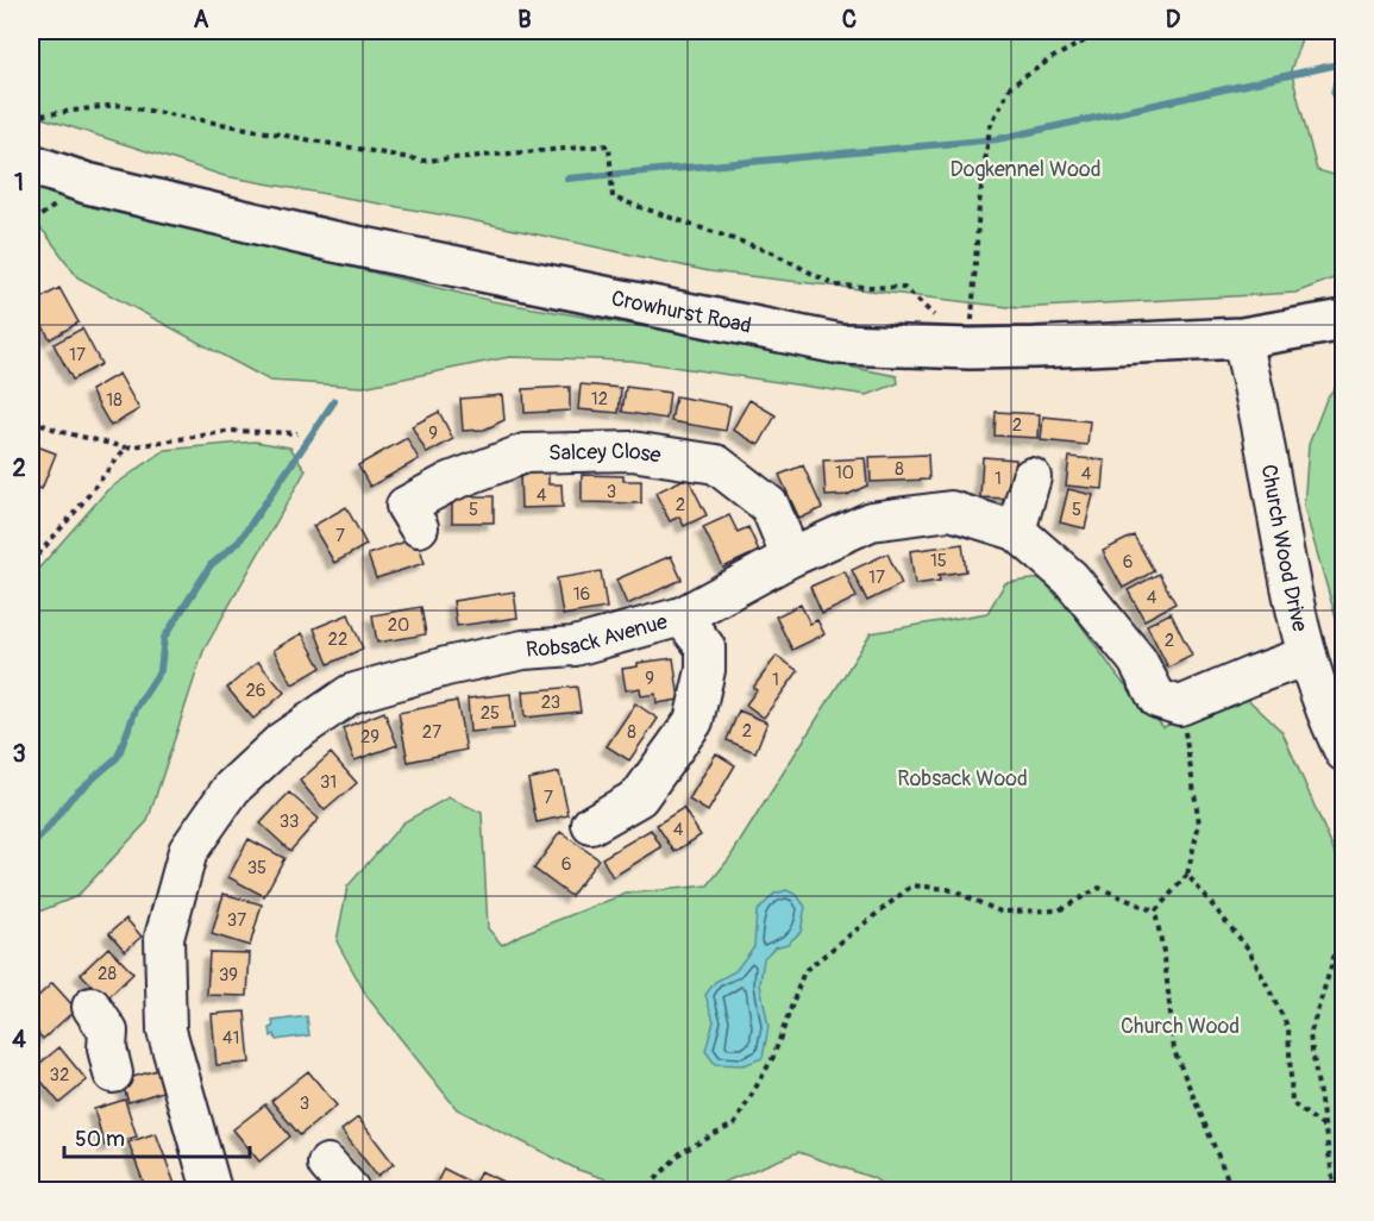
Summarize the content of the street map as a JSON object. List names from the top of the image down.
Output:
{
  "streets": {
    "main road": ["Crowhurst Road"],
    "street": ["Salcey Close", "Church Wood Drive", "Robsack Avenue"]
  },
  "crossings": [
    ["Crowhurst Road", "Church Wood Drive"],
    ["Salcey Close", "Robsack Avenue"]
  ],
  "parks": ["Dogkennel Wood", "Robsack Wood", "Church Wood"],
  "house_numbers": [
    "17",
    "12",
    "18",
    "2",
    "9",
    "8",
    "10",
    "4",
    "1",
    "3",
    "4",
    "2",
    "5",
    "5",
    "7",
    "15",
    "6",
    "17",
    "16",
    "4",
    "20",
    "22",
    "2",
    "9",
    "1",
    "26",
    "23",
    "25",
    "2",
    "27",
    "8",
    "29",
    "31",
    "7",
    "33",
    "4",
    "6",
    "35",
    "37",
    "28",
    "39",
    "41",
    "32",
    "3"
  ],
  "scale_bar": "50 m",
  "grid": {
    "columns": [
      "A",
      "B",
      "C",
      "D"
    ],
    "rows": [
      "1",
      "2",
      "3",
      "4"
    ]
  }
}
